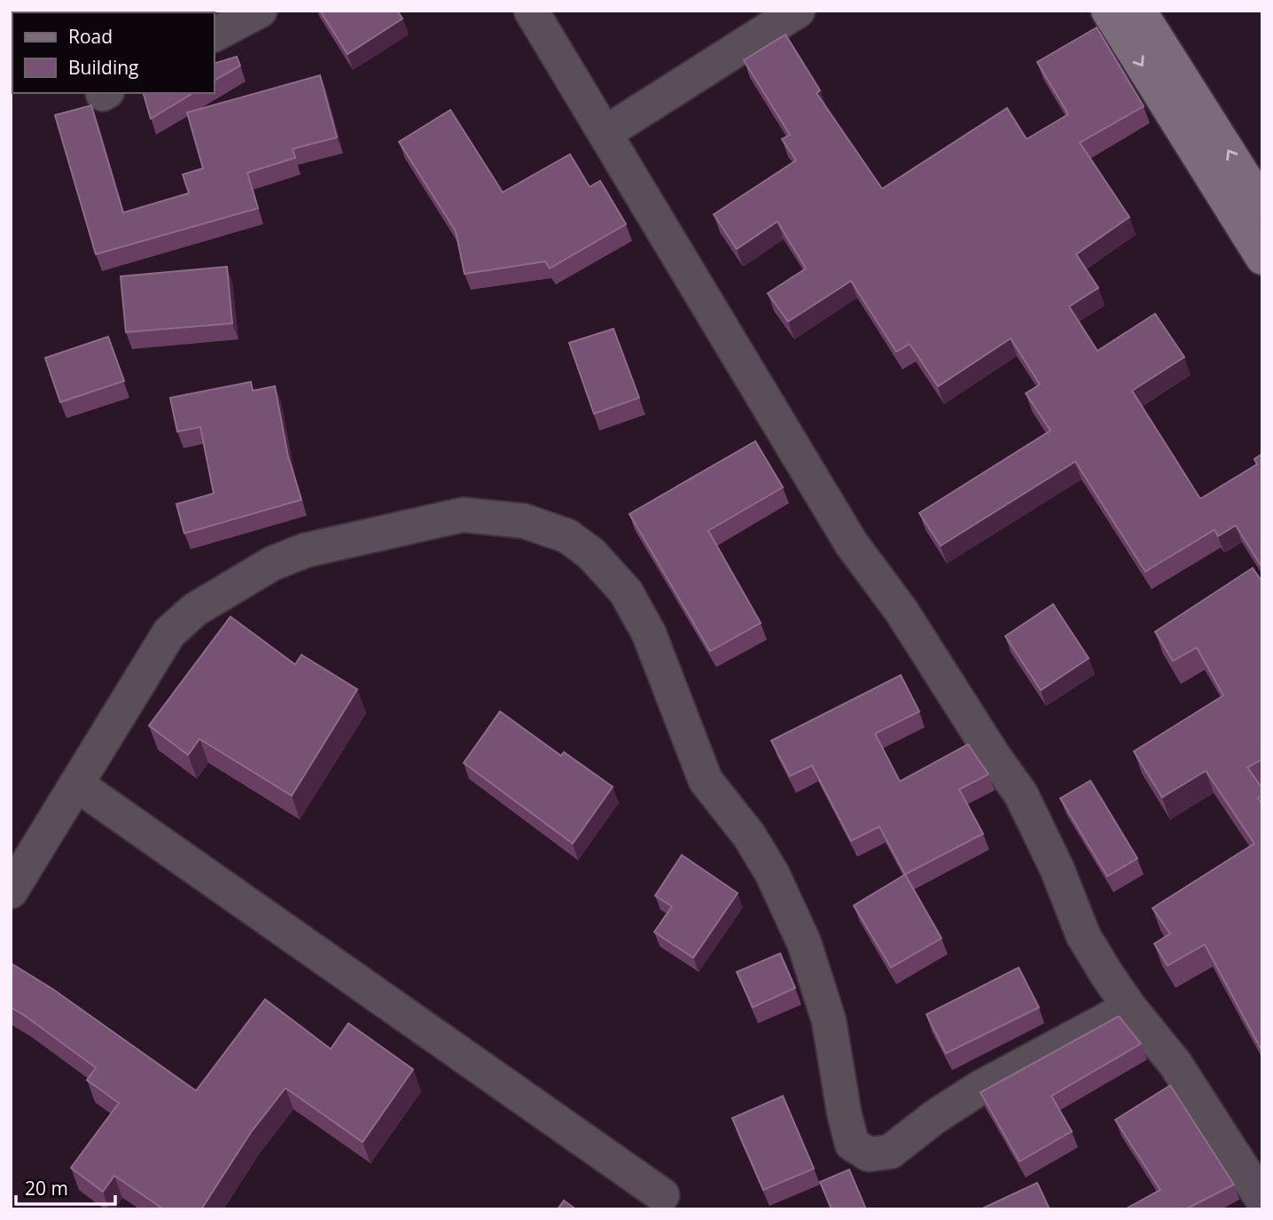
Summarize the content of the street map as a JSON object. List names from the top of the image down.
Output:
{
  "legend": ["Road", "Building"],
  "scale_bar": "20 m"
}
